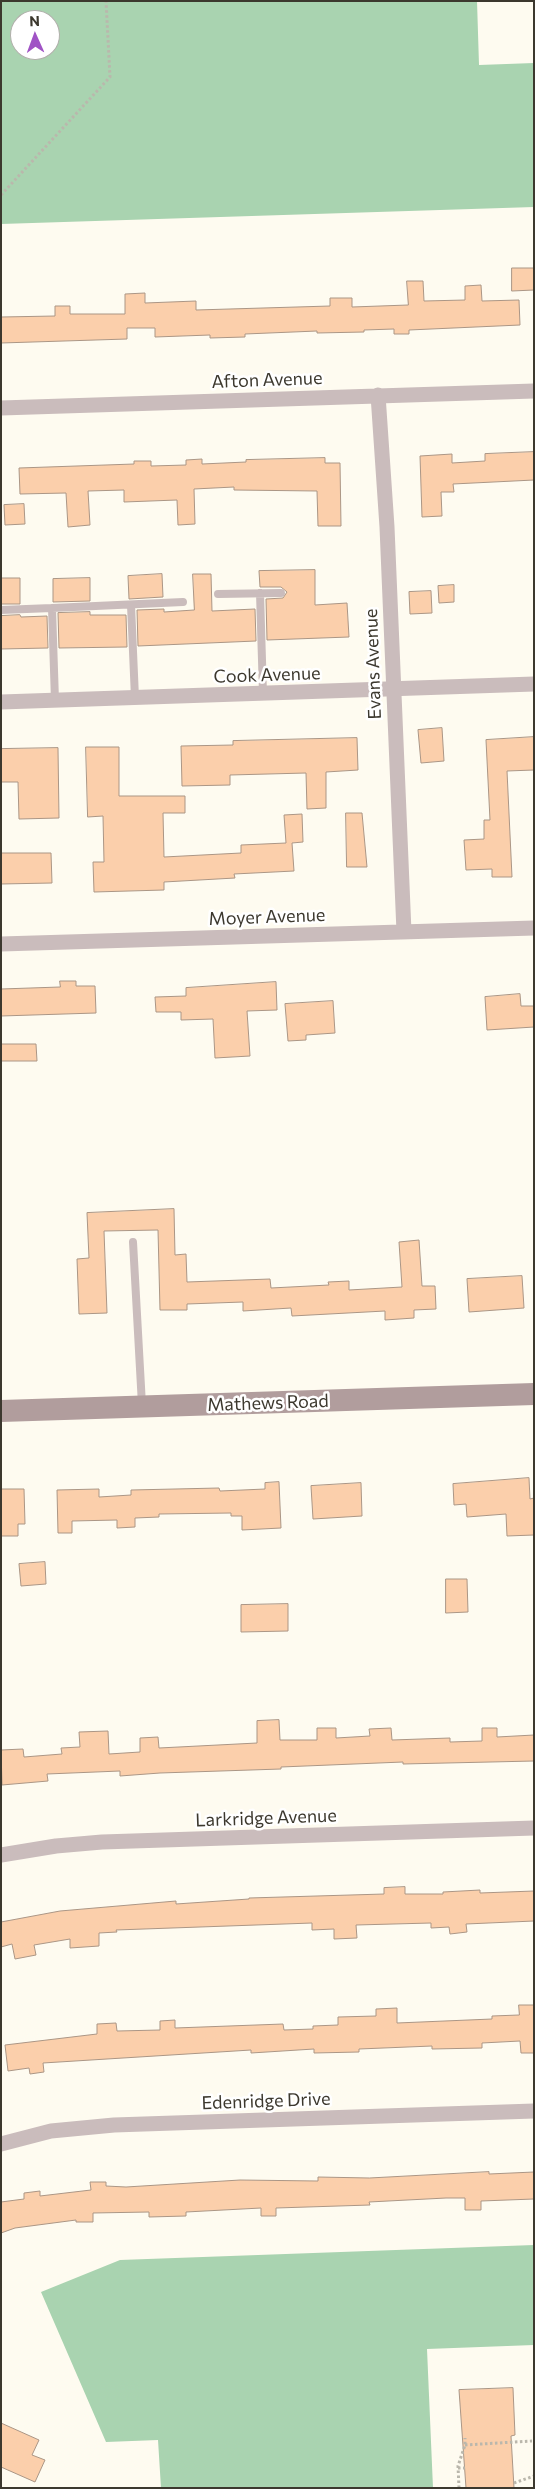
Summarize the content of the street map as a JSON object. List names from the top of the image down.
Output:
{
  "streets": {
    "street": [
      "Afton Avenue",
      "Evans Avenue",
      "Cook Avenue",
      "Moyer Avenue",
      "Mathews Road",
      "Larkridge Avenue",
      "Edenridge Drive"
    ]
  },
  "crossings": [
    ["Afton Avenue", "Evans Avenue"],
    ["Evans Avenue", "Cook Avenue"],
    ["Evans Avenue", "Moyer Avenue"]
  ],
  "north": "top"
}
